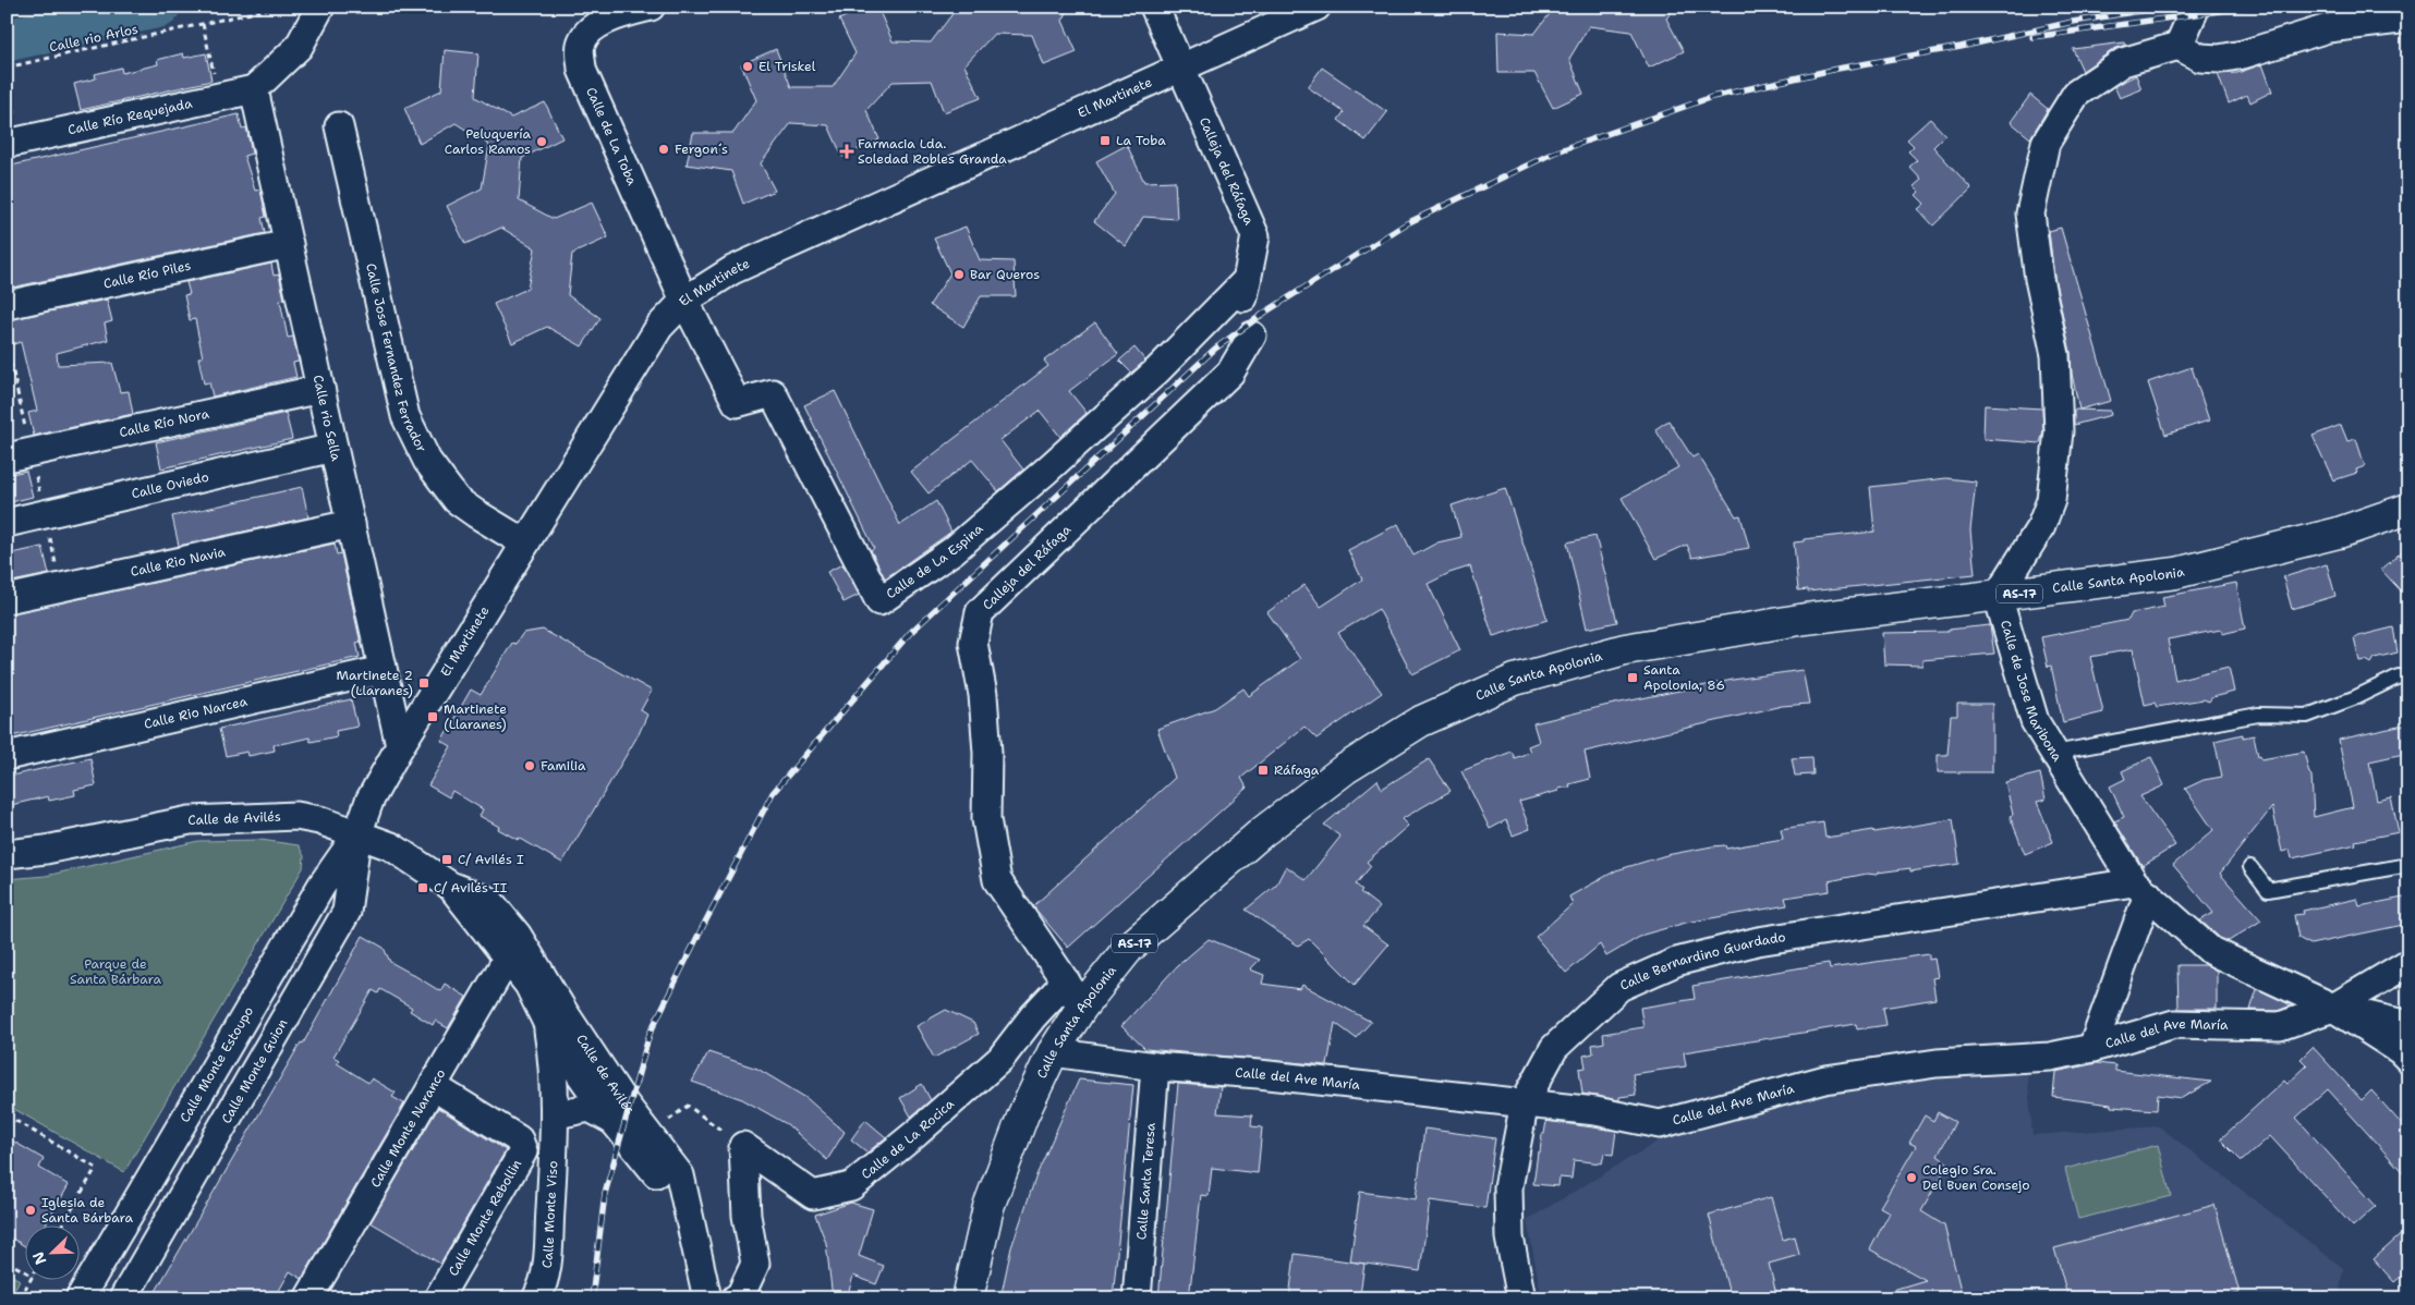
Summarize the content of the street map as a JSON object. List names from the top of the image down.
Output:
{
  "streets": {
    "main road": ["Calle Santa Apolonia", "AS-17"],
    "street": [
      "El Martinete",
      "Calle Río Requejada",
      "Calle de La Toba",
      "Calleja del Ráfaga",
      "Calle Río Piles",
      "Calle Jose Fernandez Ferrador",
      "Calle rio Sella",
      "Calle Río Nora",
      "Calle Oviedo",
      "Calle de La Espina",
      "Calle Rio Navia",
      "Calle de Jose Maribona",
      "Calle Rio Narcea",
      "Calle de Avilés",
      "Calle Bernardino Guardado",
      "Calle del Ave María",
      "Calle Monte Estoupo",
      "Calle Monte Guion",
      "Calle Monte Naranco",
      "Calle de La Rocica",
      "Calle Santa Teresa",
      "Calle Monte Viso",
      "Calle Monte Rebollin"
    ],
    "path": ["Calle rio Arlos"]
  },
  "crossings": [
    ["El Martinete", "Calle de La Toba"],
    ["El Martinete", "Calleja del Ráfaga"],
    ["El Martinete", "Calle Jose Fernandez Ferrador"],
    ["El Martinete", "Calle rio Sella"],
    ["El Martinete", "Calle de La Espina"],
    ["El Martinete", "Calle de Avilés"],
    ["El Martinete", "Calle Monte Estoupo"],
    ["El Martinete", "Calle Monte Guion"],
    ["Calle Río Requejada", "Calle rio Sella"],
    ["Calle de La Toba", "Calle de La Espina"],
    ["Calleja del Ráfaga", "Calle de La Espina"],
    ["Calleja del Ráfaga", "Calle Santa Apolonia"],
    ["Calleja del Ráfaga", "Calle de La Rocica"],
    ["Calle Río Piles", "Calle rio Sella"],
    ["Calle rio Sella", "Calle Río Nora"],
    ["Calle rio Sella", "Calle Oviedo"],
    ["Calle rio Sella", "Calle Rio Navia"],
    ["Calle rio Sella", "Calle Rio Narcea"],
    ["Calle Santa Apolonia", "Calle de Jose Maribona"],
    ["Calle Santa Apolonia", "Calle del Ave María"],
    ["Calle de Jose Maribona", "Calle Bernardino Guardado"],
    ["Calle de Jose Maribona", "Calle del Ave María"],
    ["Calle de Avilés", "Calle Monte Estoupo"],
    ["Calle de Avilés", "Calle Monte Guion"],
    ["Calle de Avilés", "Calle Monte Naranco"],
    ["Calle de Avilés", "Calle Monte Viso"],
    ["Calle Bernardino Guardado", "Calle del Ave María"],
    ["Calle del Ave María", "Calle Santa Teresa"],
    ["Calle Monte Estoupo", "Calle Monte Guion"],
    ["Calle Monte Naranco", "Calle Monte Rebollin"]
  ],
  "parks": ["Parque de Santa Bárbara"],
  "places": {
    "other": [
      "El Triskel",
      "Peluquería Carlos Ramos",
      "Fergon´s",
      "Bar Queros",
      "Familia",
      "Colegio Sra. Del Buen Consejo",
      "Iglesia de Santa Bárbara"
    ],
    "transit": [
      "La Toba",
      "Santa Apolonia, 86",
      "Martinete 2 (Llaranes)",
      "Martinete (Llaranes)",
      "Ráfaga",
      "C/ Avilés I",
      "C/ Avilés II"
    ],
    "health": ["Farmacia Lda. Soledad Robles Granda"]
  },
  "north": "bottom left"
}
